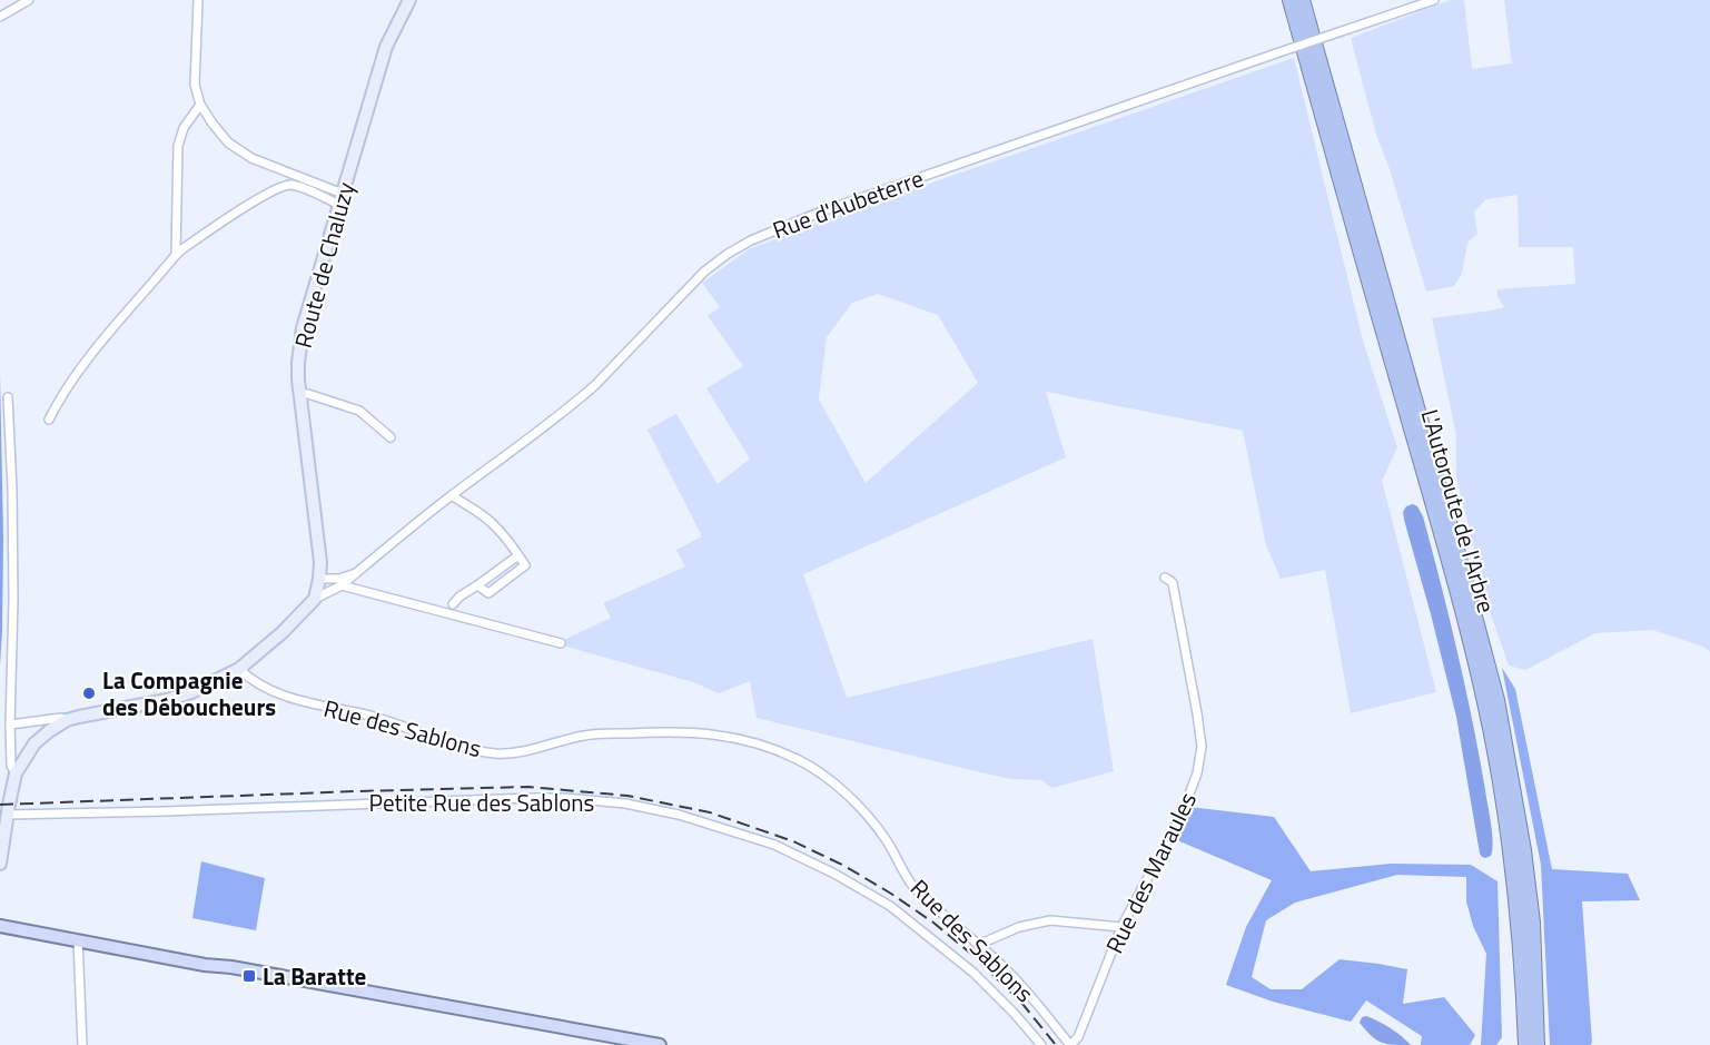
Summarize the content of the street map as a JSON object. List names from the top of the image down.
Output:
{
  "streets": {
    "highway": ["L'Autoroute de l'Arbre"],
    "street": [
      "Rue d'Aubeterre",
      "Route de Chaluzy",
      "Rue des Sablons",
      "Petite Rue des Sablons",
      "Rue des Maraules"
    ]
  },
  "crossings": [
    ["Rue d'Aubeterre", "Route de Chaluzy"],
    ["Rue des Sablons", "Rue des Maraules"]
  ],
  "places": {
    "other": ["La Compagnie des Déboucheurs"],
    "transit": ["La Baratte"]
  }
}
